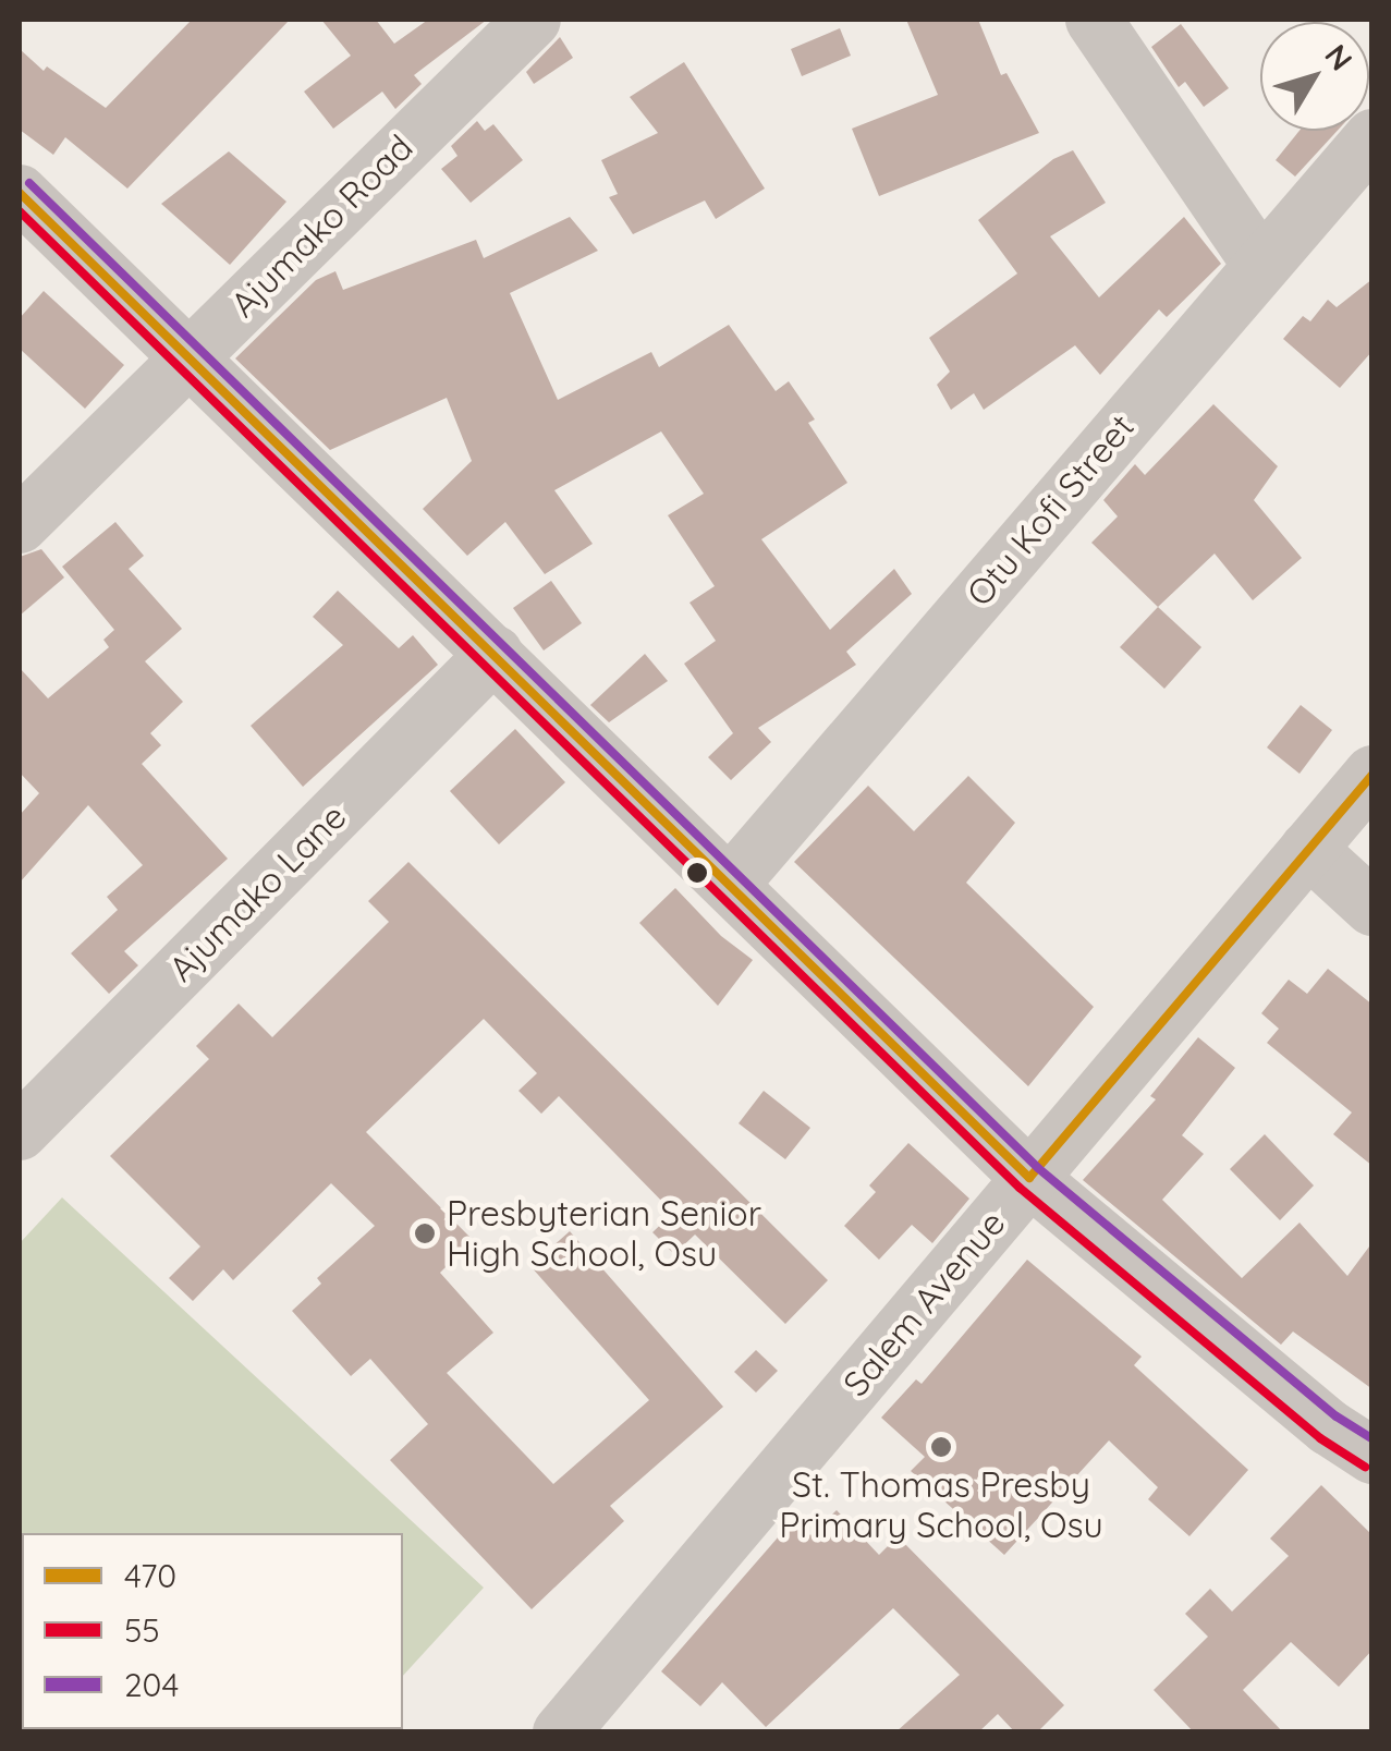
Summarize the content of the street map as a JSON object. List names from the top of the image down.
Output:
{
  "streets": {
    "street": [
      "Ajumako Road",
      "Otu Kofi Street",
      "Ajumako Lane",
      "Salem Avenue"
    ]
  },
  "places": ["Presbyterian Senior High School, Osu", "St. Thomas Presby Primary School, Osu"],
  "lines": ["transit line 204", "transit line 470", "transit line 55"],
  "legend": ["470", "55", "204"],
  "north": "top right"
}
